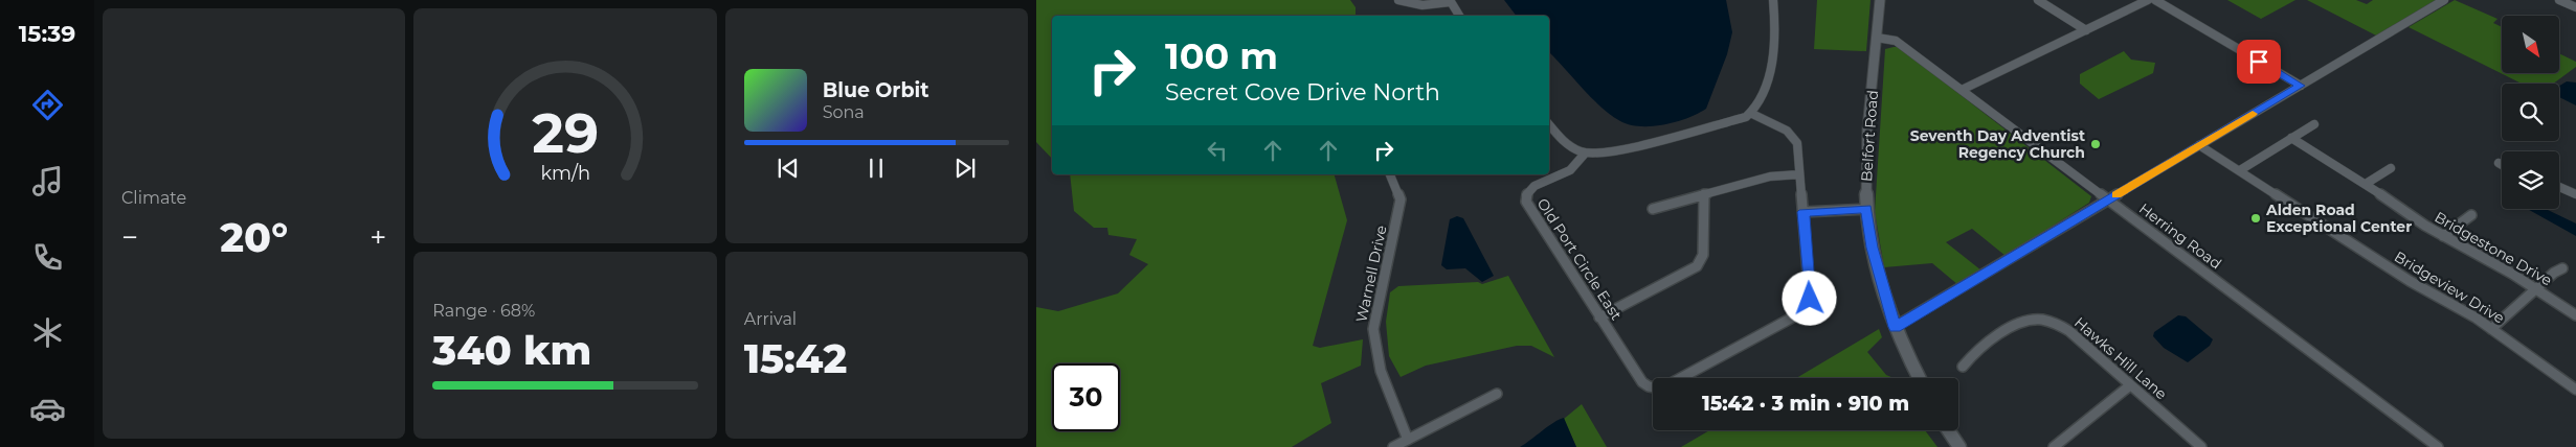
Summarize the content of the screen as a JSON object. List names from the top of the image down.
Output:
{
  "streets": {
    "street": [
      "Belfort Road",
      "Herring Road",
      "Bridgestone Drive",
      "Old Port Circle East",
      "Warnell Drive",
      "Bridgeview Drive",
      "Hawks Hill Lane"
    ]
  },
  "crossings": [
    ["Belfort Road", "Herring Road"]
  ],
  "places": ["Seventh Day Adventist Regency Church", "Alden Road Exceptional Center"],
  "north": "bottom right",
  "page": {
    "tabs": "15:39",
    "tile": [
      "Climate",
      ["Range · 68%", "340 km"],
      ["Arrival", "15:42"]
    ],
    "turn": ["100 m", "Secret Cove Drive North"],
    "song": ["Blue Orbit", "Sona"],
    "heat": ["−", "20°", "+"],
    "limit": "30",
    "trip": "15:42 · 3 min · 910 m",
    "gauge": ["29", "km/h"]
  }
}
